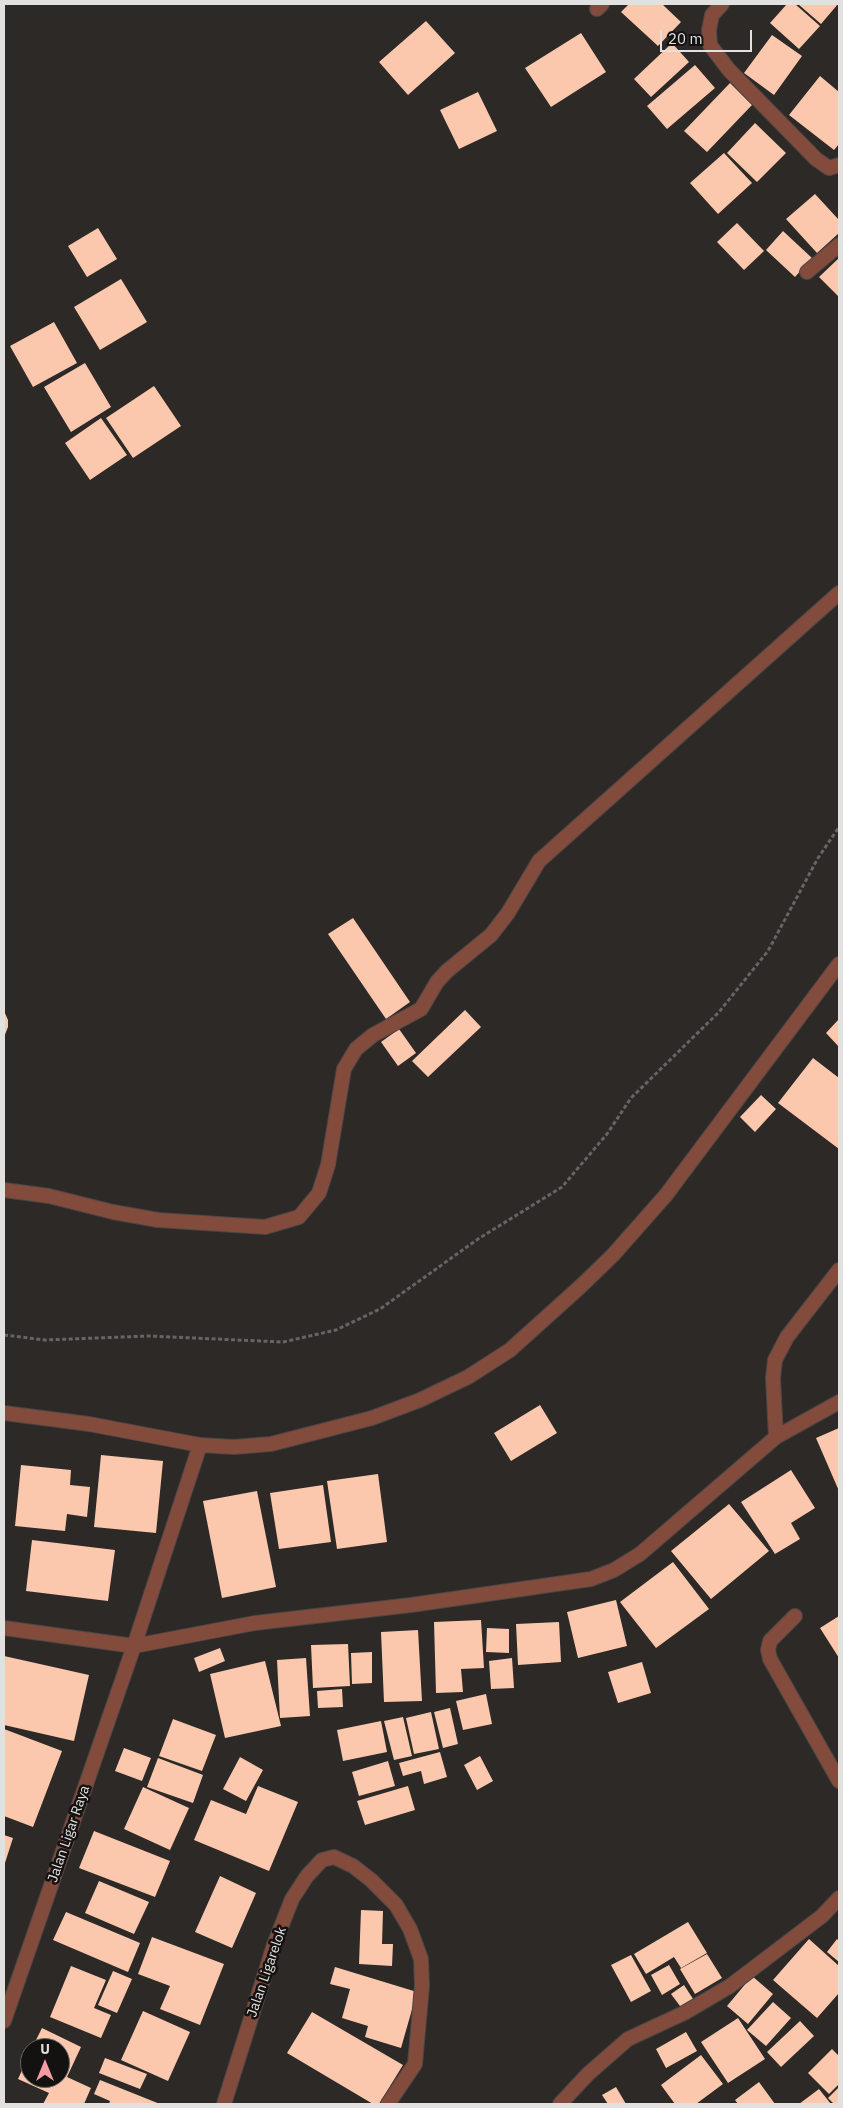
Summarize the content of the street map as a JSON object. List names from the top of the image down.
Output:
{
  "streets": {
    "street": ["Jalan Ligar Raya", "Jalan Ligarelok"]
  },
  "scale_bar": "20 m",
  "north": "top"
}
